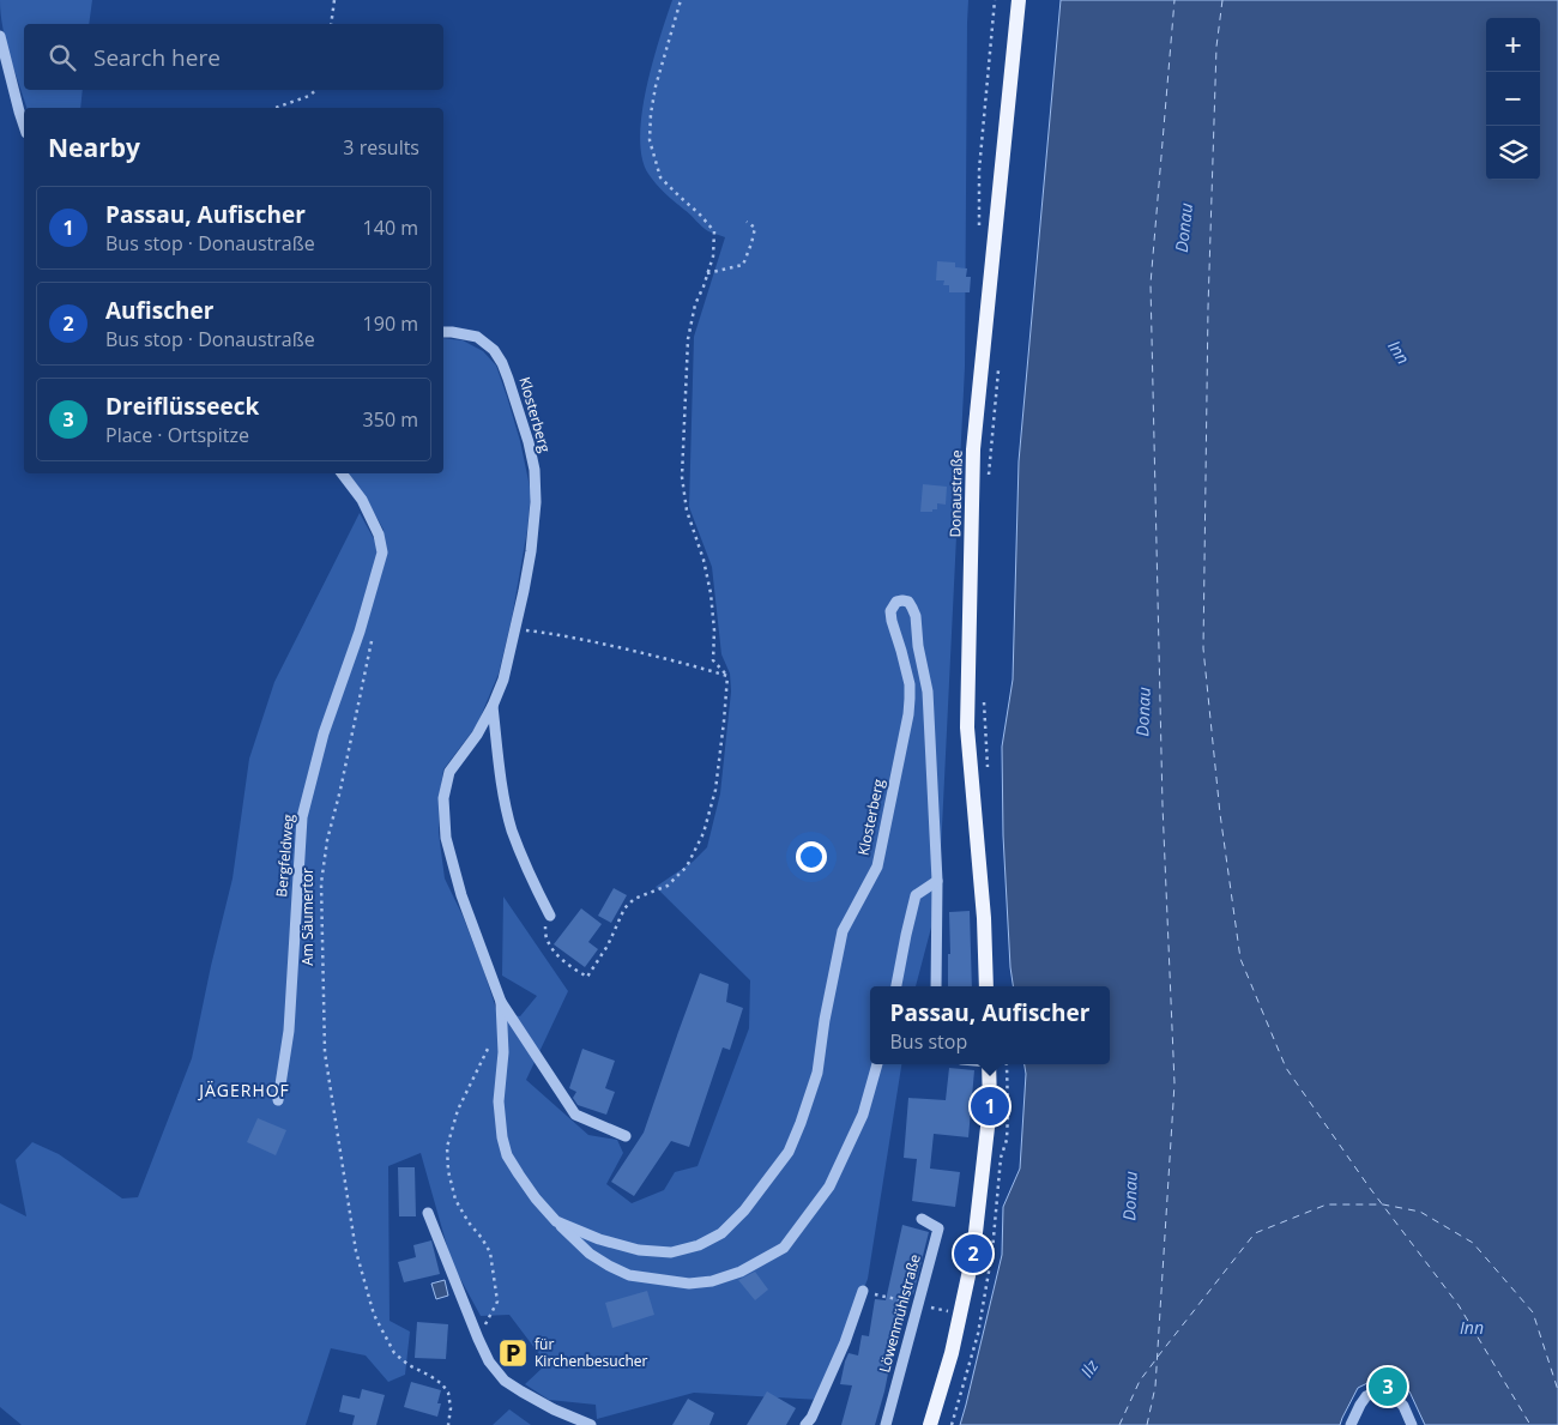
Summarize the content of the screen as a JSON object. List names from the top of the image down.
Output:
{
  "streets": {
    "main road": ["Donaustraße"],
    "street": ["Klosterberg", "Bergfeldweg", "Löwenmühlstraße"],
    "path": ["Am Säumertor"]
  },
  "districts": ["JÄGERHOF"],
  "water": ["Donau", "Inn", "Ilz"],
  "places": {
    "parking": ["für Kirchenbesucher"]
  },
  "page": {
    "map_buttons": ["+", "−"],
    "search": "Search here",
    "heading": ["Nearby", "3 results"],
    "list": [
      {
        "mark": "1",
        "name": "Passau, Aufischer",
        "note": "Bus stop · Donaustraße",
        "value": "140 m"
      },
      {
        "mark": "2",
        "name": "Aufischer",
        "note": "Bus stop · Donaustraße",
        "value": "190 m"
      },
      {
        "mark": "3",
        "name": "Dreiflüsseeck",
        "note": "Place · Ortspitze",
        "value": "350 m"
      }
    ],
    "popup": ["Passau, Aufischer", "Bus stop"],
    "pins": ["1", "2", "3"]
  }
}
